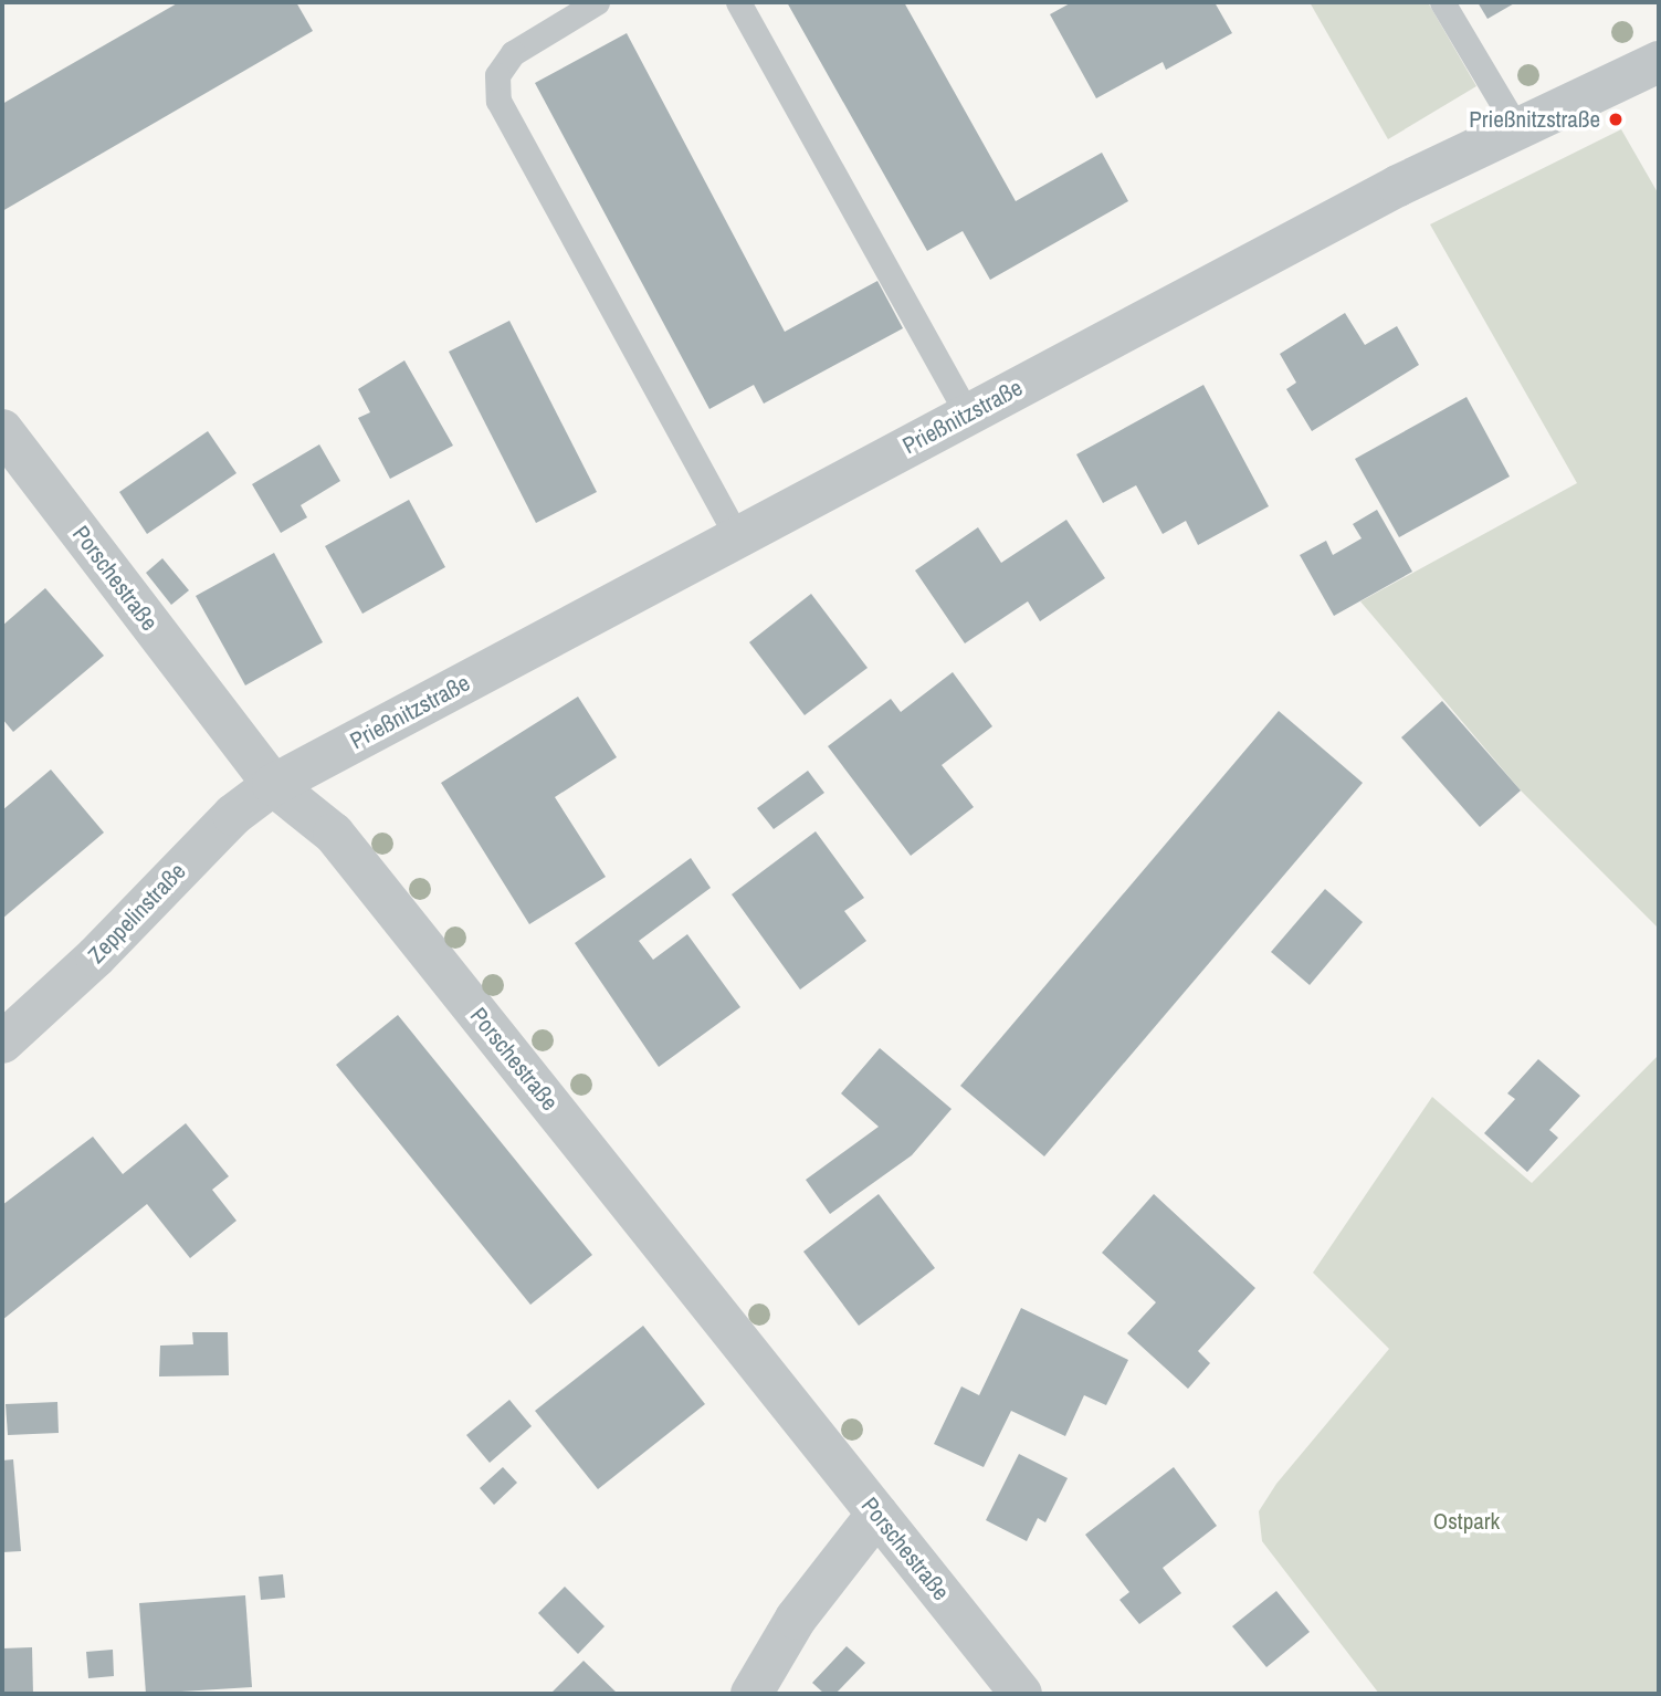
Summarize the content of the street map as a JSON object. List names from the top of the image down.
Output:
{
  "streets": {
    "street": ["Prießnitzstraße", "Porschestraße", "Zeppelinstraße"]
  },
  "crossings": [
    ["Prießnitzstraße", "Porschestraße"],
    ["Prießnitzstraße", "Zeppelinstraße"],
    ["Porschestraße", "Zeppelinstraße"]
  ],
  "parks": ["Ostpark"],
  "places": ["Prießnitzstraße"]
}
